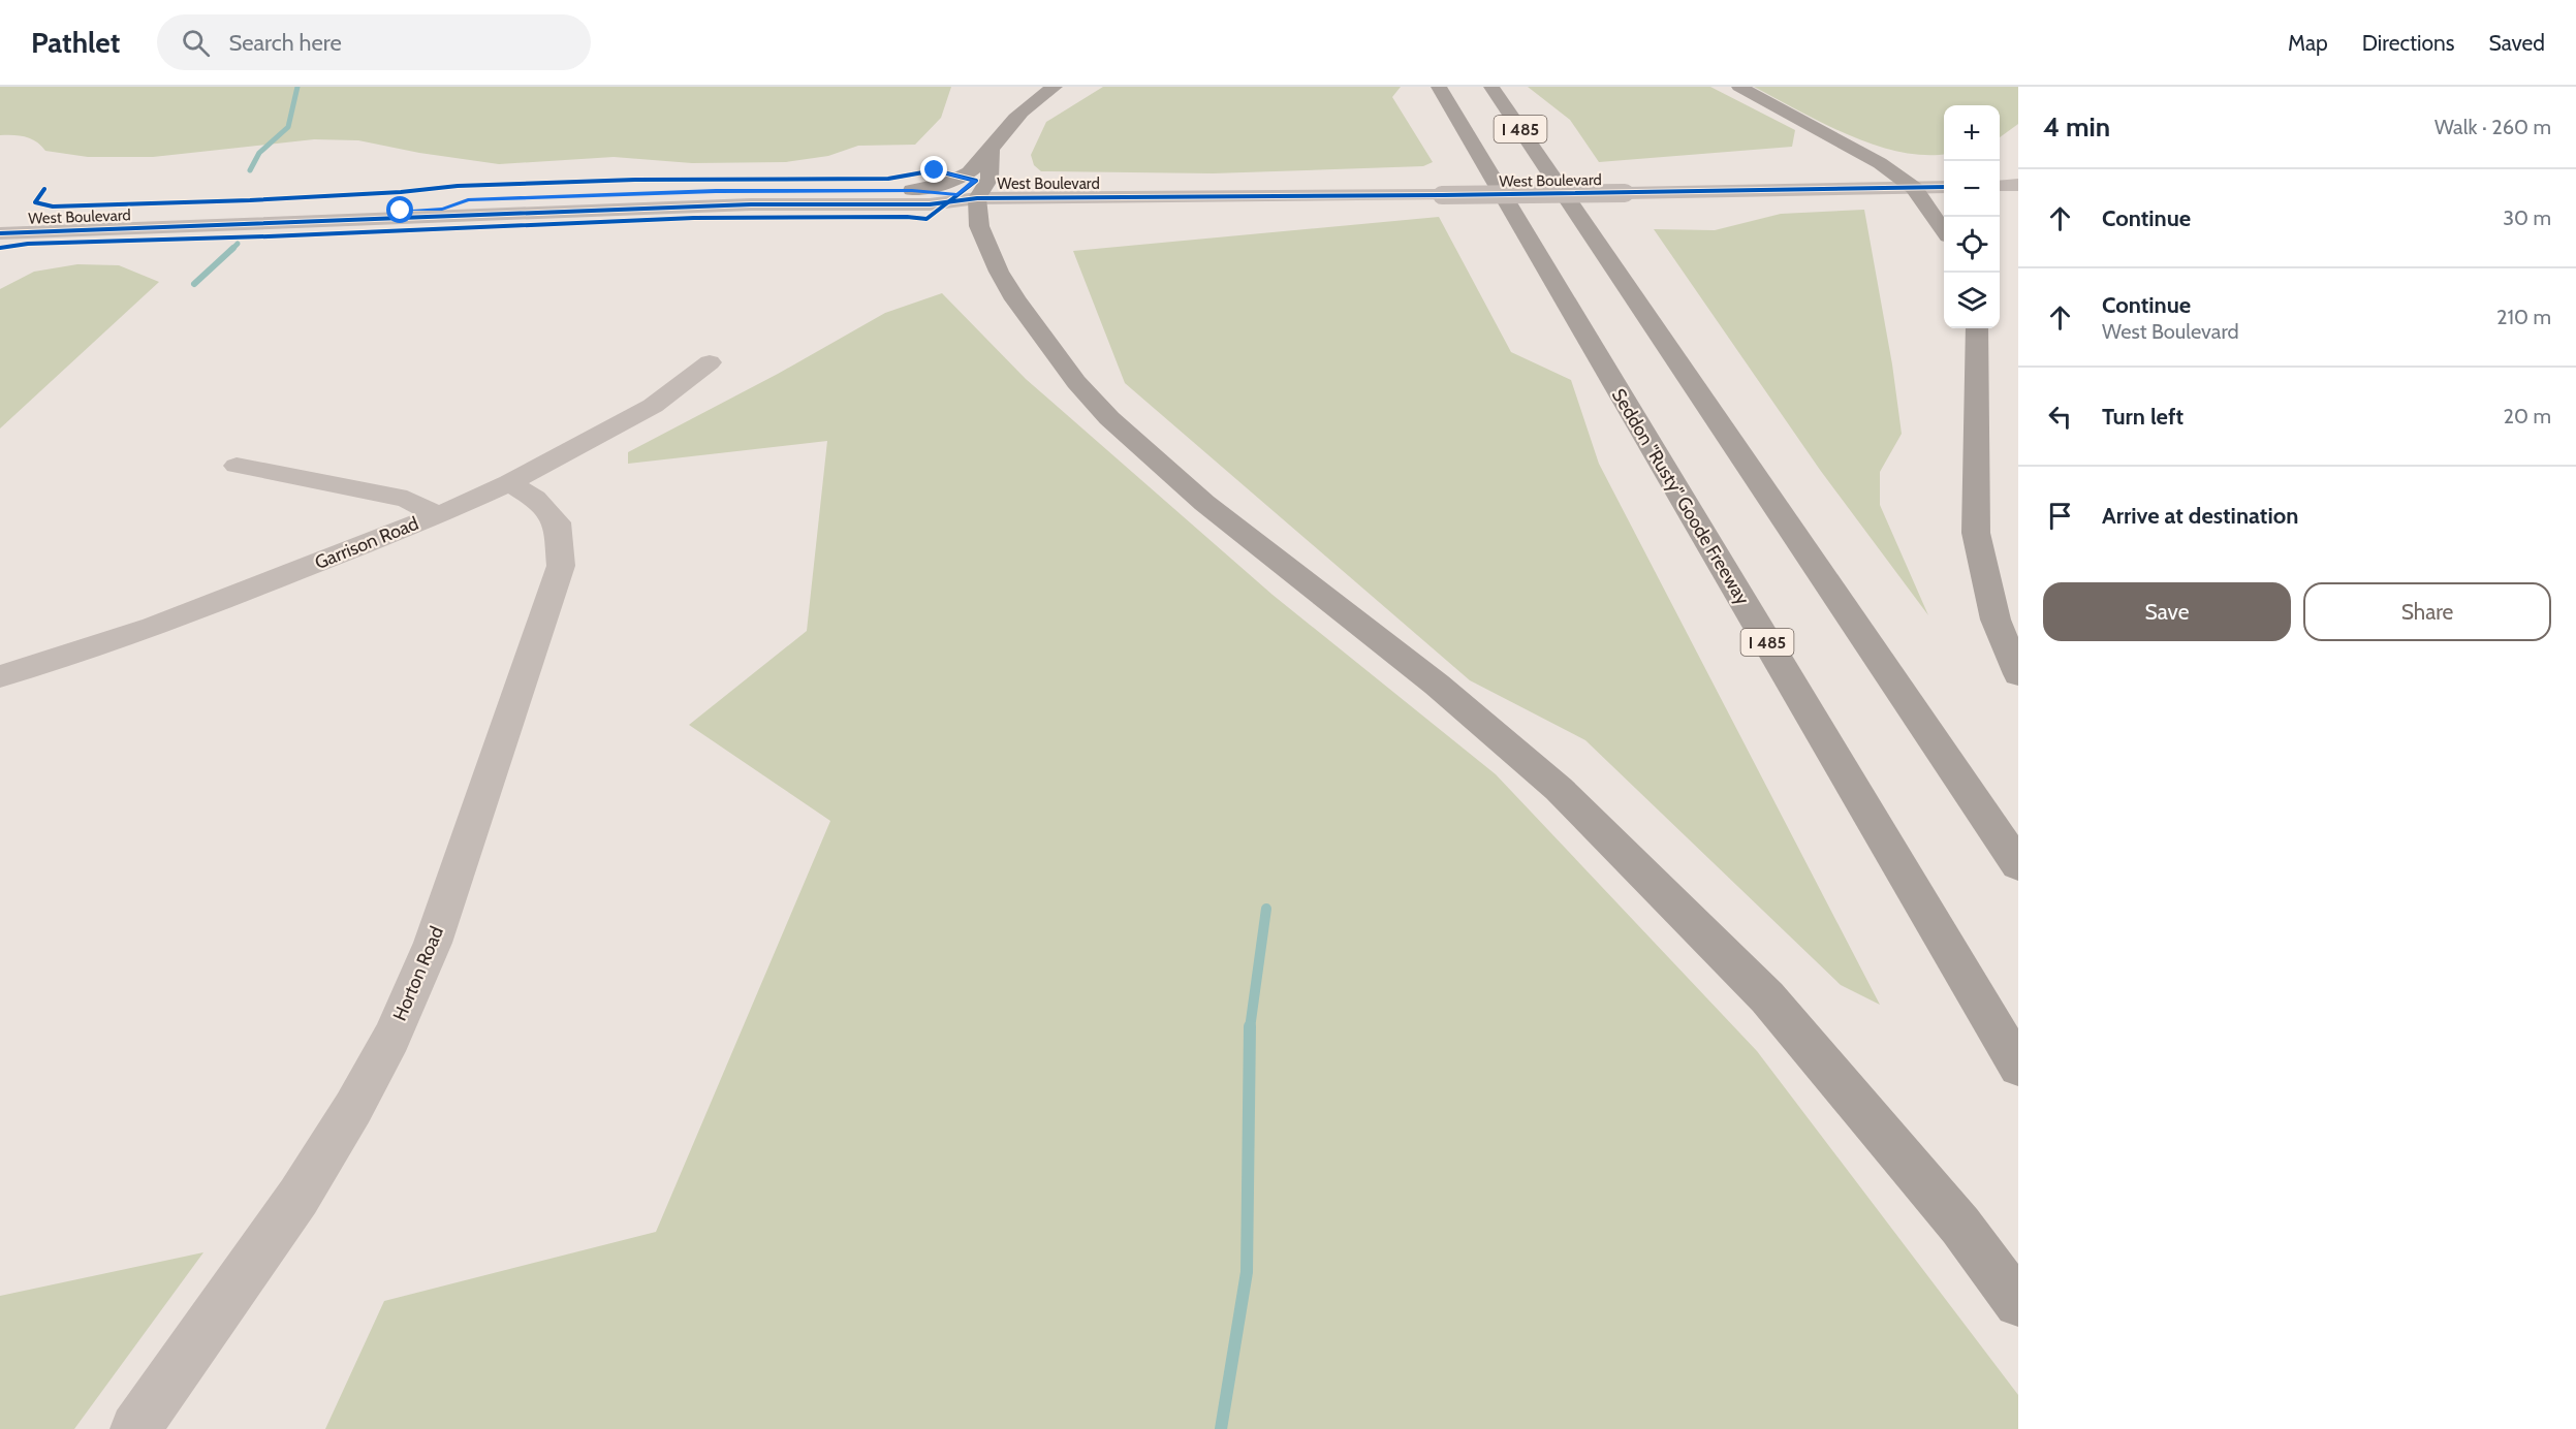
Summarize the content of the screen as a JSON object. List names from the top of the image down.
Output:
{
  "streets": {
    "highway": ["I 485", "Seddon \"Rusty\" Goode Freeway"],
    "street": ["West Boulevard", "Garrison Road", "Horton Road"]
  },
  "crossings": [
    ["Garrison Road", "Horton Road"]
  ],
  "page": {
    "header": "Pathlet",
    "search": "Search here",
    "nav": ["Map", "Directions", "Saved"],
    "heading": ["4 min", "Walk · 260 m"],
    "map_buttons": ["+", "−"],
    "list": [
      ["Continue", "30 m"],
      ["Continue", "West Boulevard", "210 m"],
      ["Turn left", "20 m"],
      "Arrive at destination"
    ],
    "buttons": ["Save", "Share"]
  }
}
